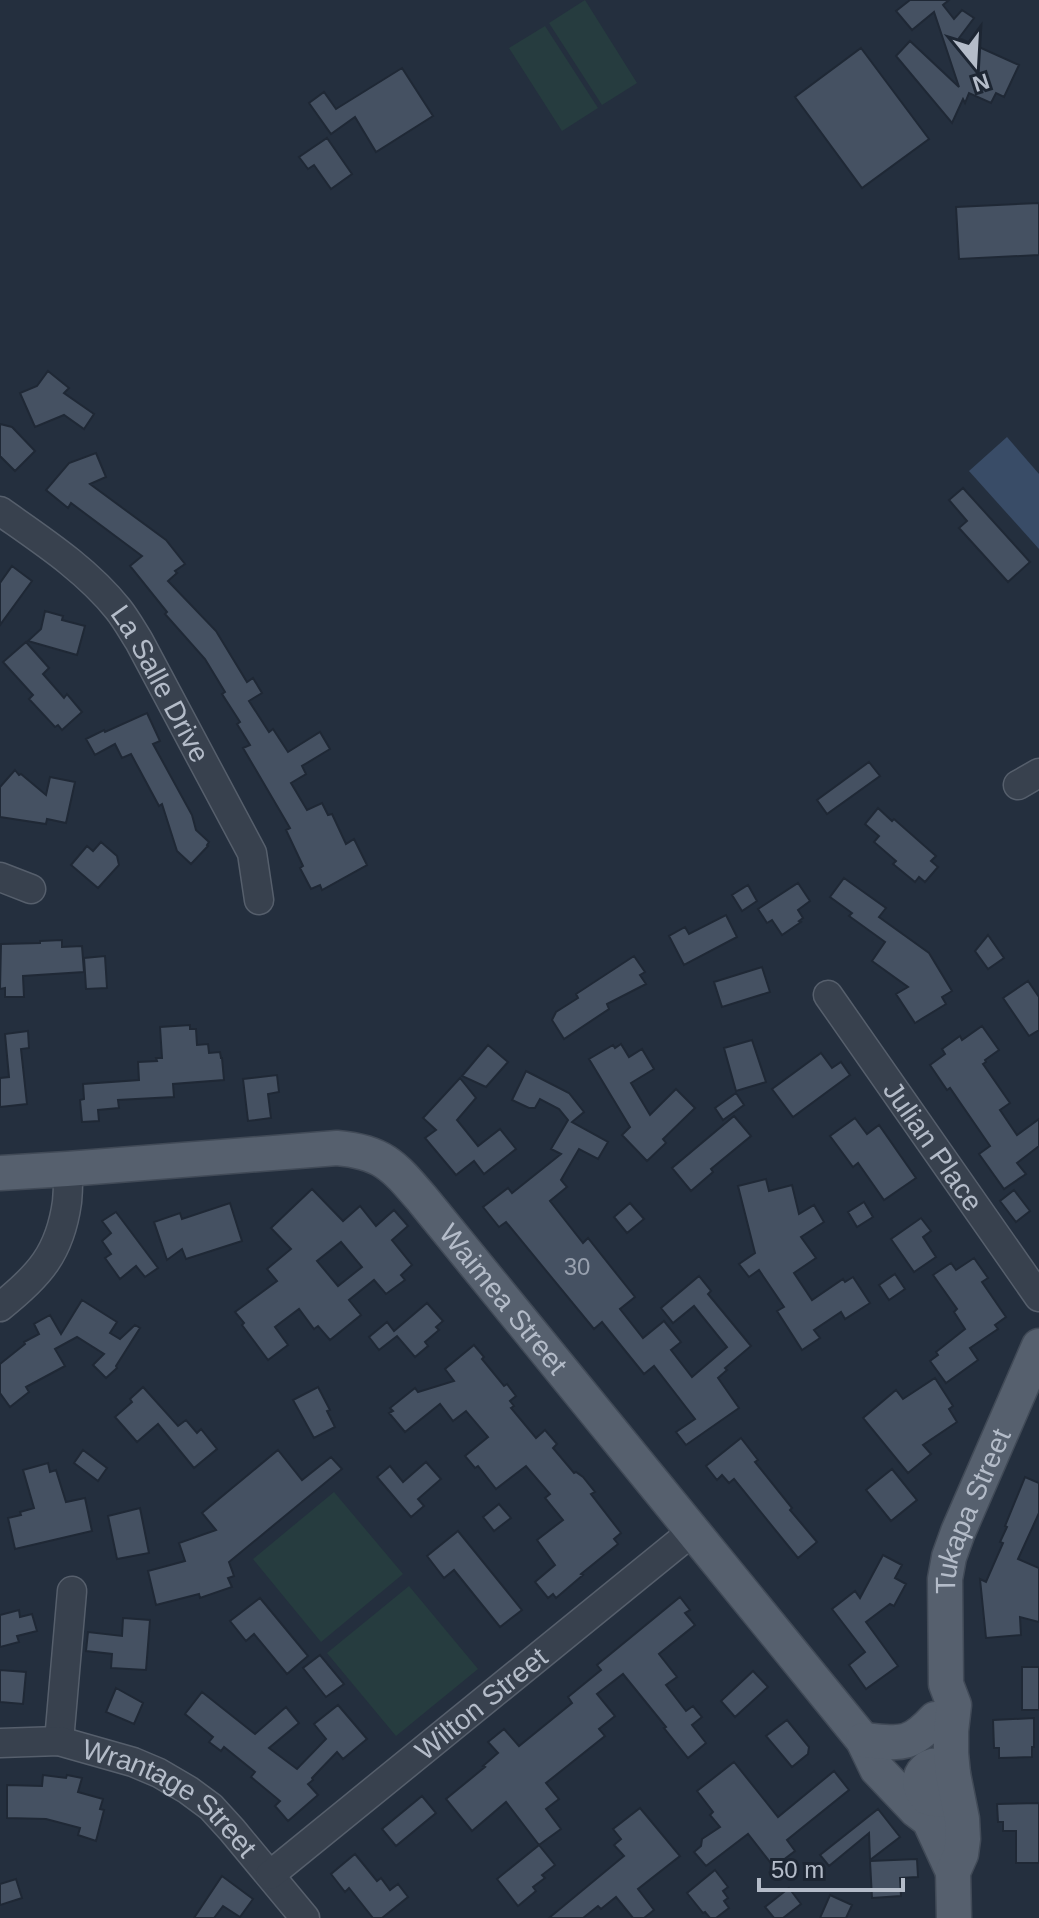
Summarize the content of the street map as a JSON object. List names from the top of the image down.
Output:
{
  "streets": {
    "main road": ["Waimea Street", "Tukapa Street"],
    "street": [
      "La Salle Drive",
      "Julian Place",
      "Wilton Street",
      "Wrantage Street"
    ]
  },
  "crossings": [
    ["Waimea Street", "Tukapa Street"],
    ["Waimea Street", "Wilton Street"],
    ["Wilton Street", "Wrantage Street"]
  ],
  "house_numbers": ["30"],
  "scale_bar": "50 m",
  "north": "bottom"
}
